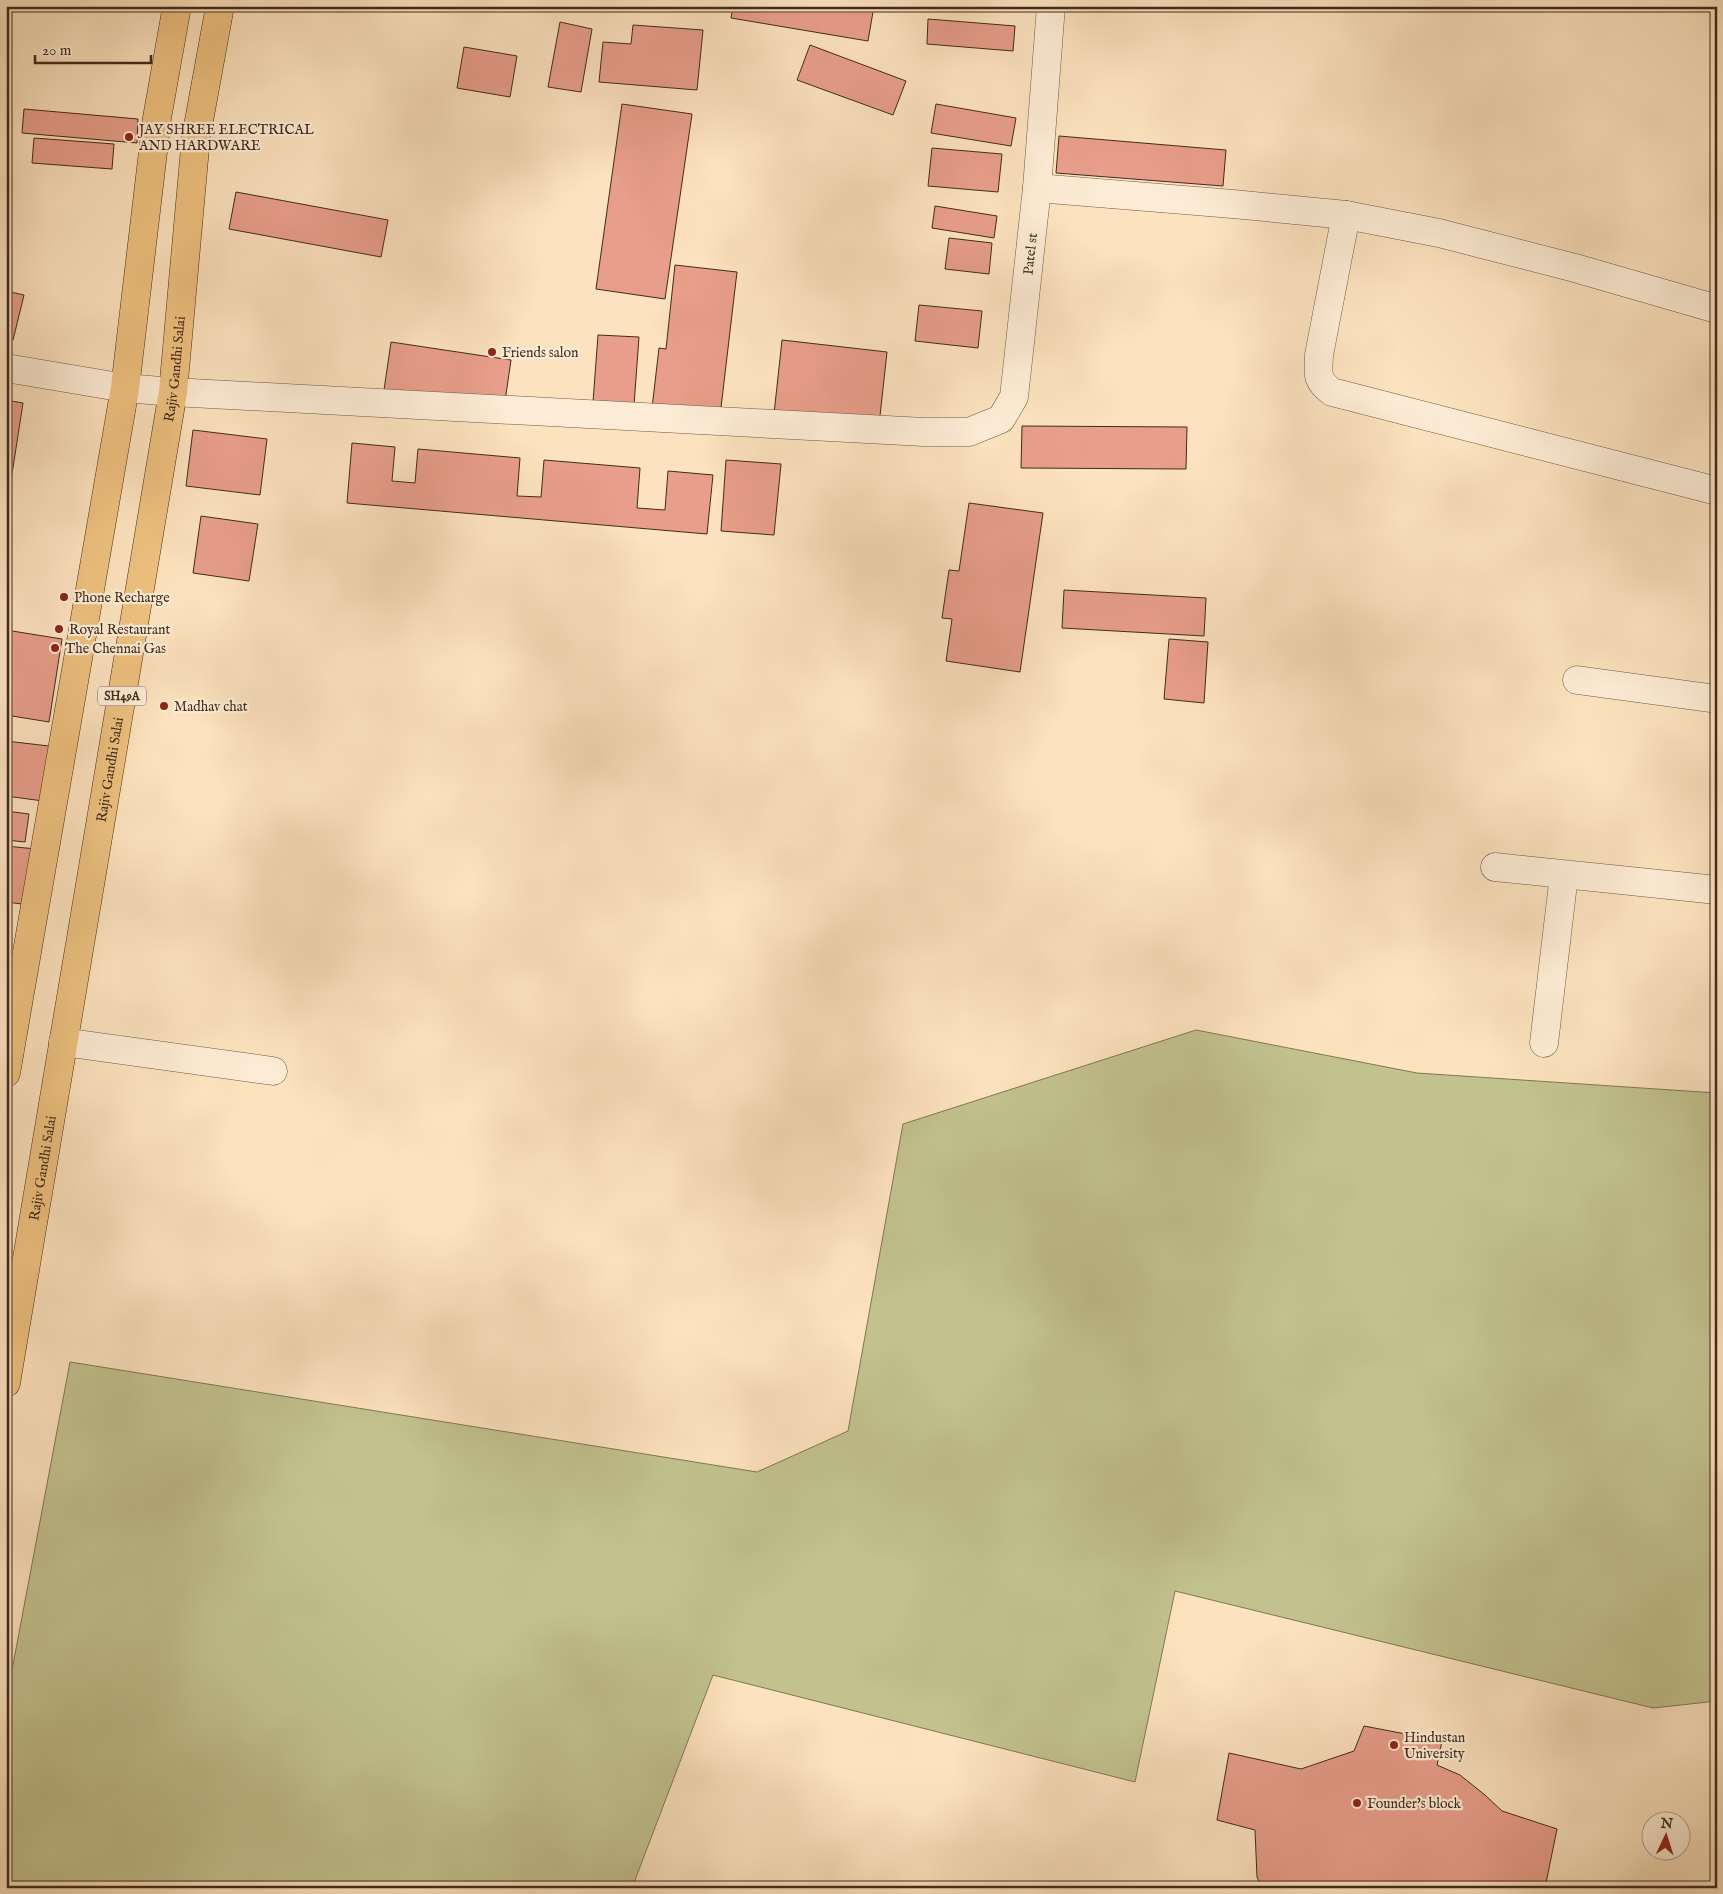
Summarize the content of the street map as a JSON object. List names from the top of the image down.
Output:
{
  "streets": {
    "main road": ["Rajiv Gandhi Salai", "SH49A"],
    "street": ["Patel st"]
  },
  "crossings": [
    ["Patel st", "Rajiv Gandhi Salai"]
  ],
  "places": [
    "JAY SHREE ELECTRICAL AND HARDWARE",
    "Friends salon",
    "Phone Recharge",
    "Royal Restaurant",
    "The Chennai Gas",
    "Madhav chat",
    "Hindustan University",
    "Founder's block"
  ],
  "scale_bar": "20 m",
  "north": "top"
}
